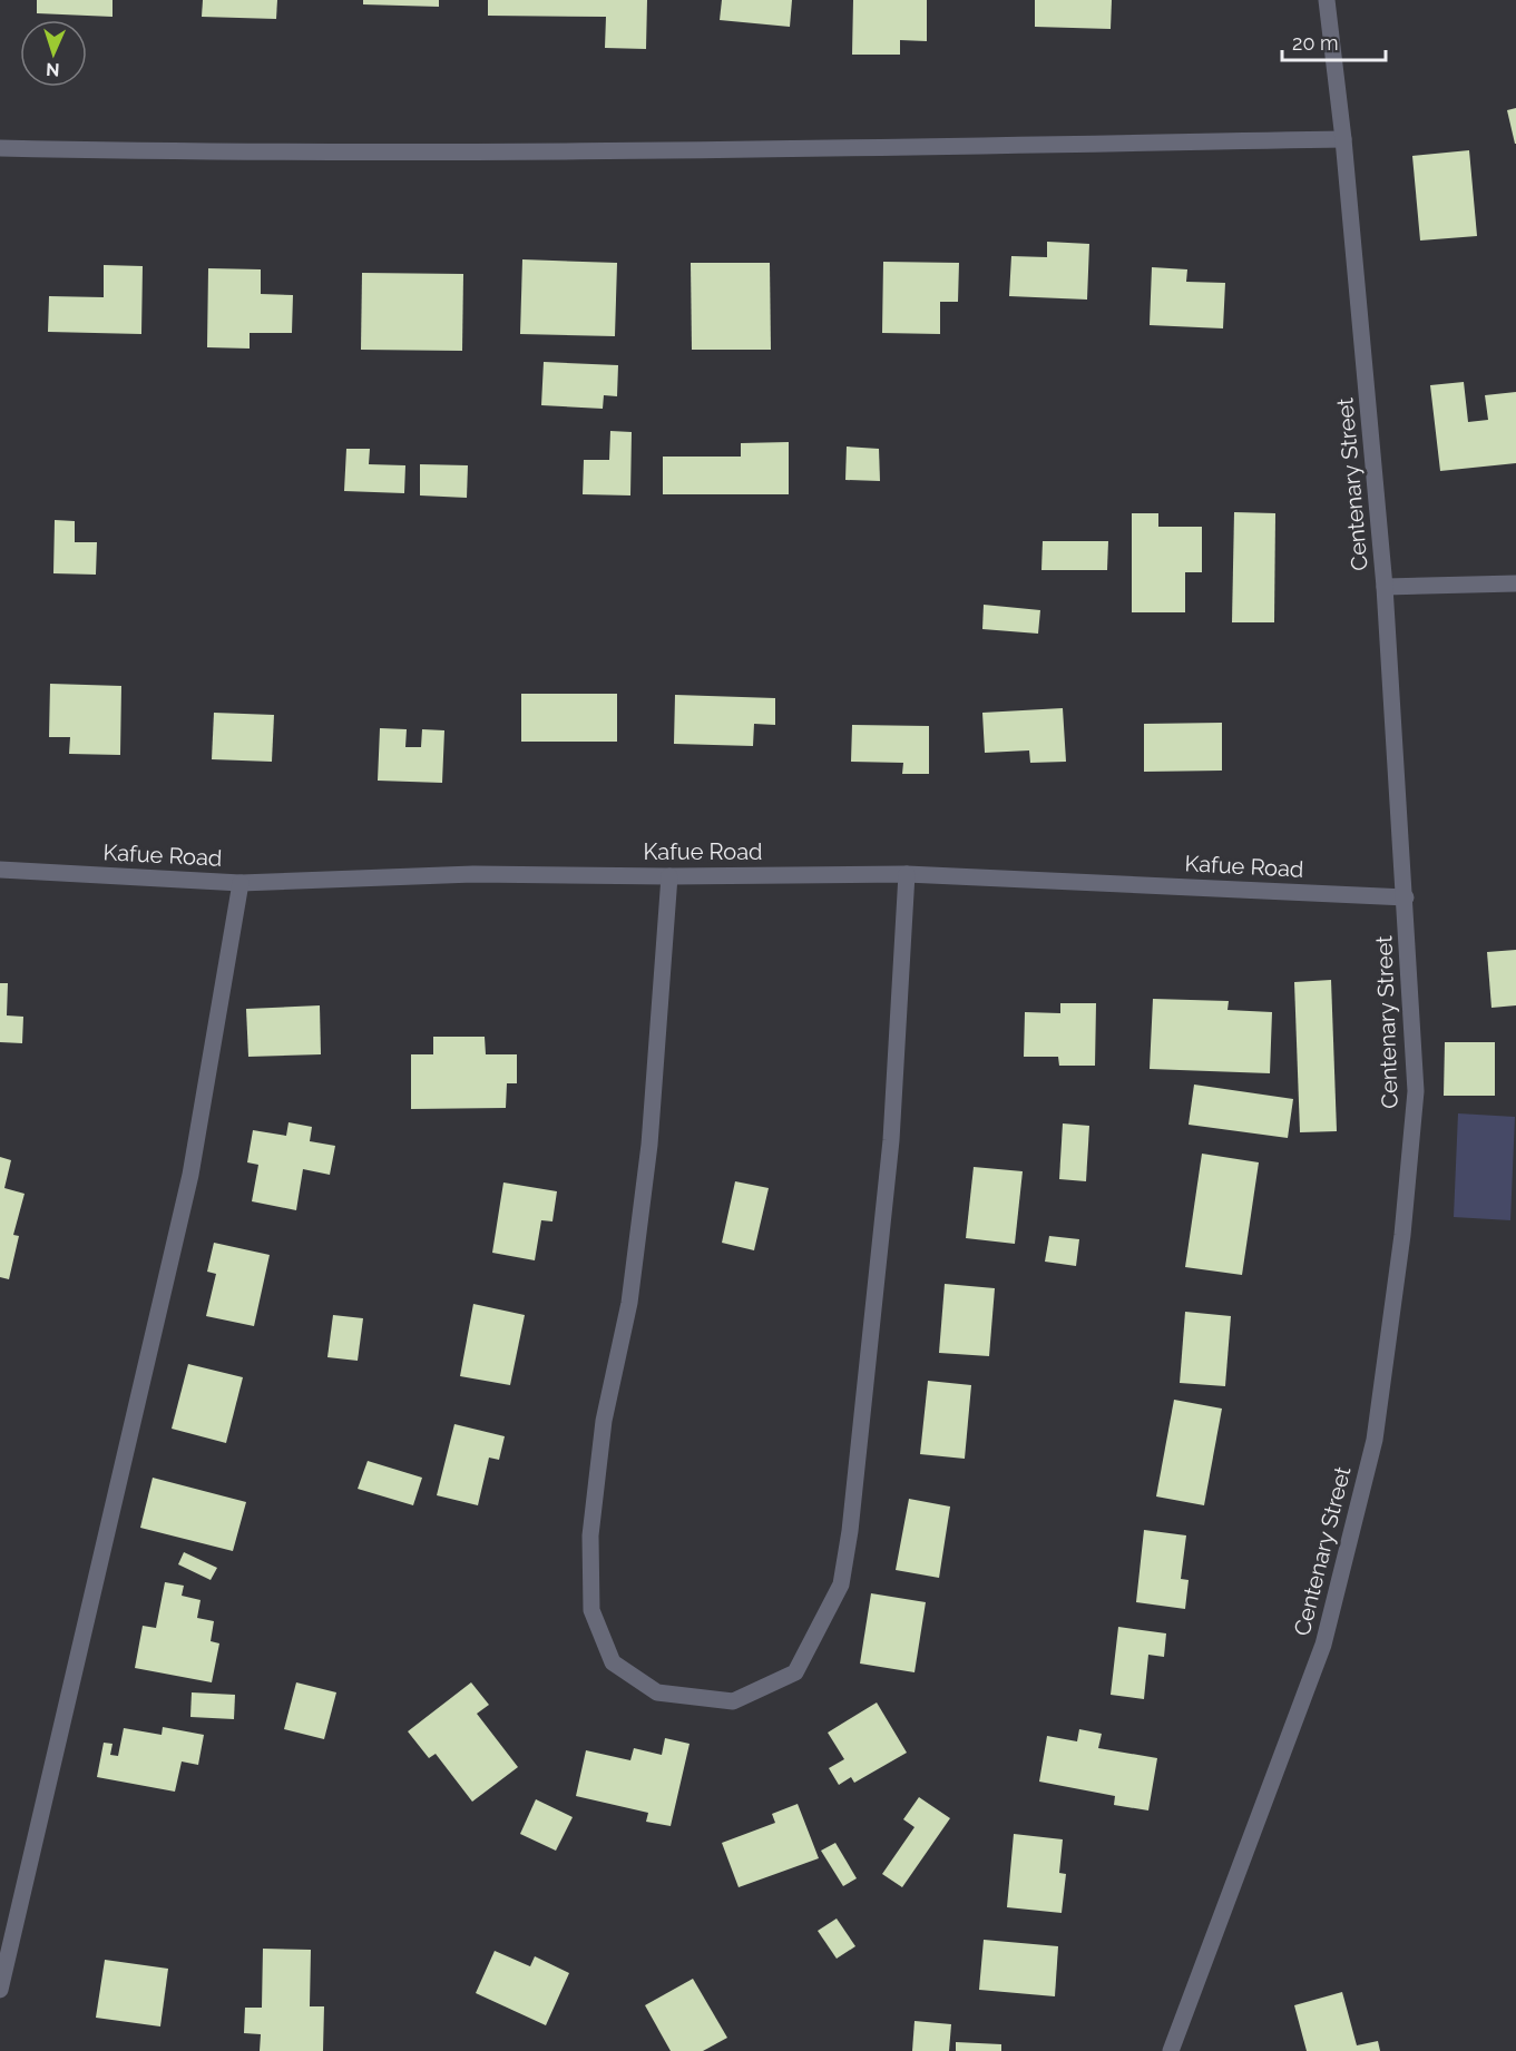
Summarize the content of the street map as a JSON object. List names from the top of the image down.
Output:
{
  "streets": {
    "street": ["Centenary Street", "Kafue Road"]
  },
  "crossings": [
    ["Centenary Street", "Kafue Road"]
  ],
  "scale_bar": "20 m",
  "north": "bottom"
}
